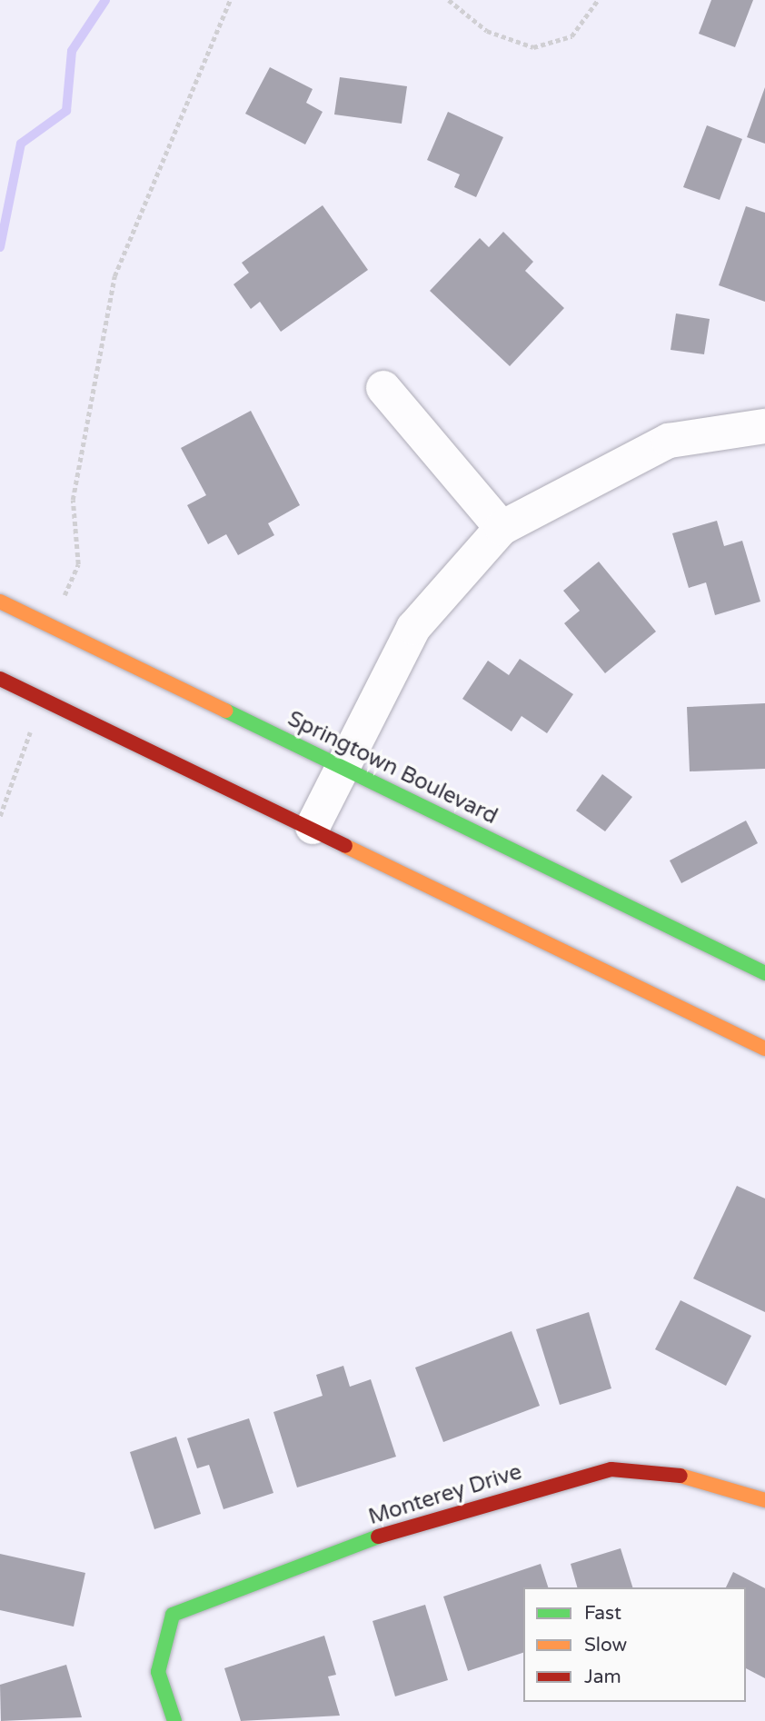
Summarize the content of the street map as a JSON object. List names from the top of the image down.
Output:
{
  "streets": {
    "street": ["Springtown Boulevard", "Monterey Drive"]
  },
  "legend": ["Fast", "Slow", "Jam"]
}
